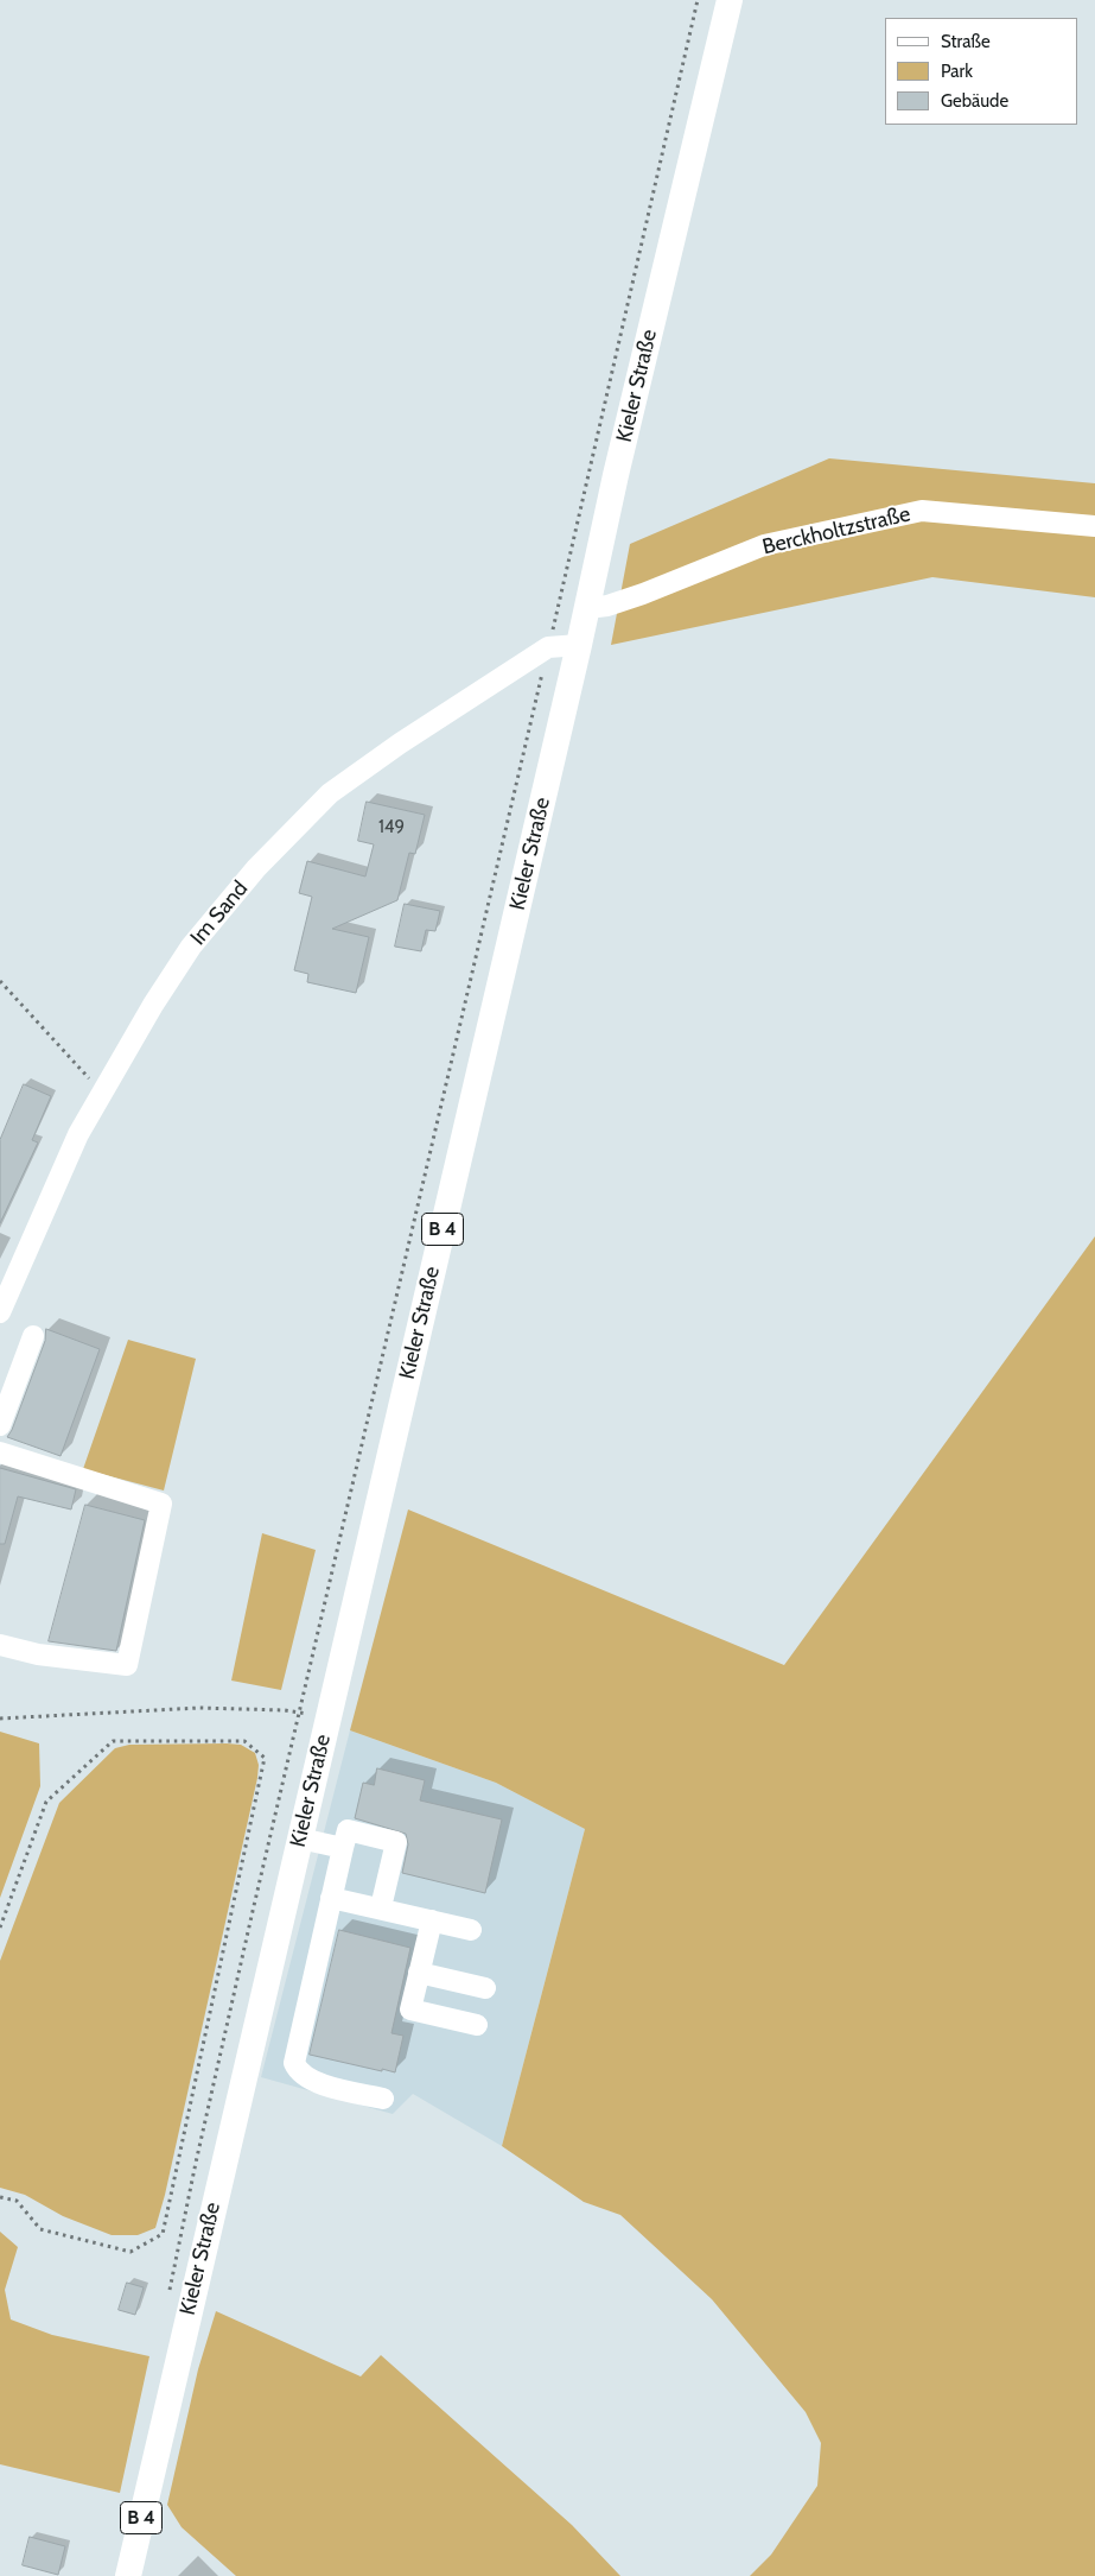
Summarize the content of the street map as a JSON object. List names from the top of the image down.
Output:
{
  "streets": {
    "main road": ["Kieler Straße", "B 4"],
    "street": ["Berckholtzstraße", "Im Sand"]
  },
  "crossings": [
    ["Kieler Straße", "Berckholtzstraße"],
    ["Kieler Straße", "Im Sand"]
  ],
  "house_numbers": ["149"],
  "legend": ["Straße", "Park", "Gebäude"]
}
